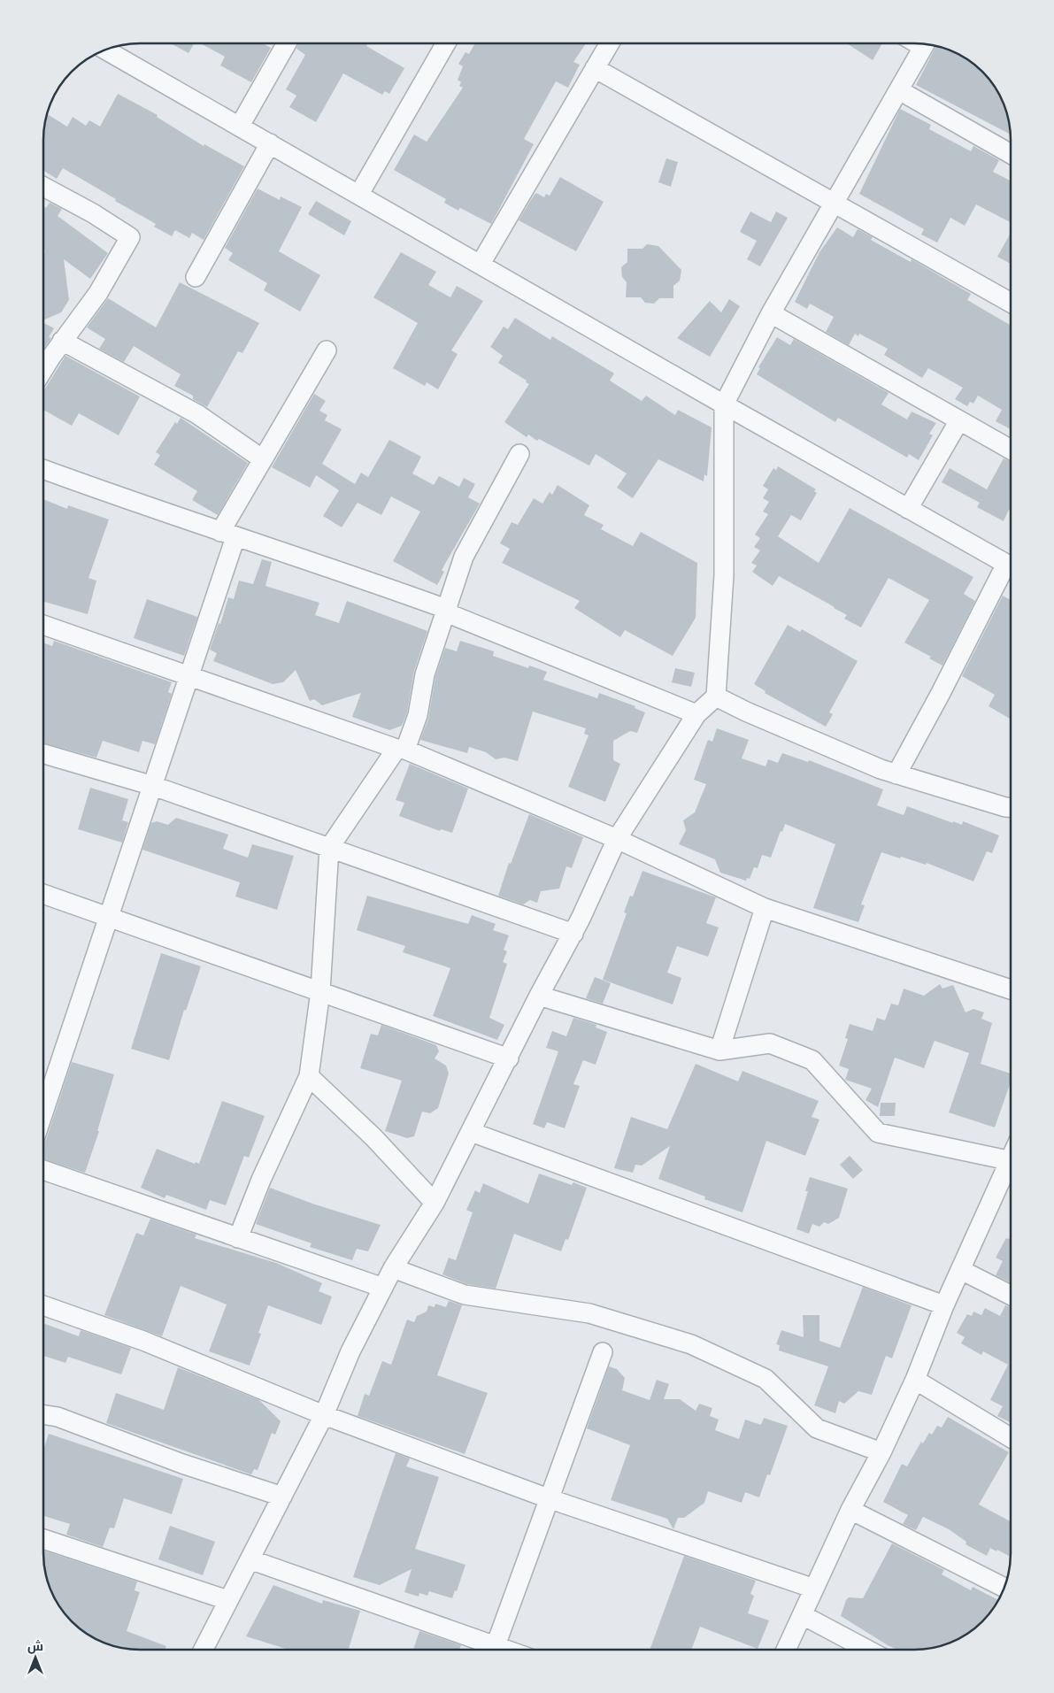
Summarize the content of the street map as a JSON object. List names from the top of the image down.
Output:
{
  "north": "top"
}
